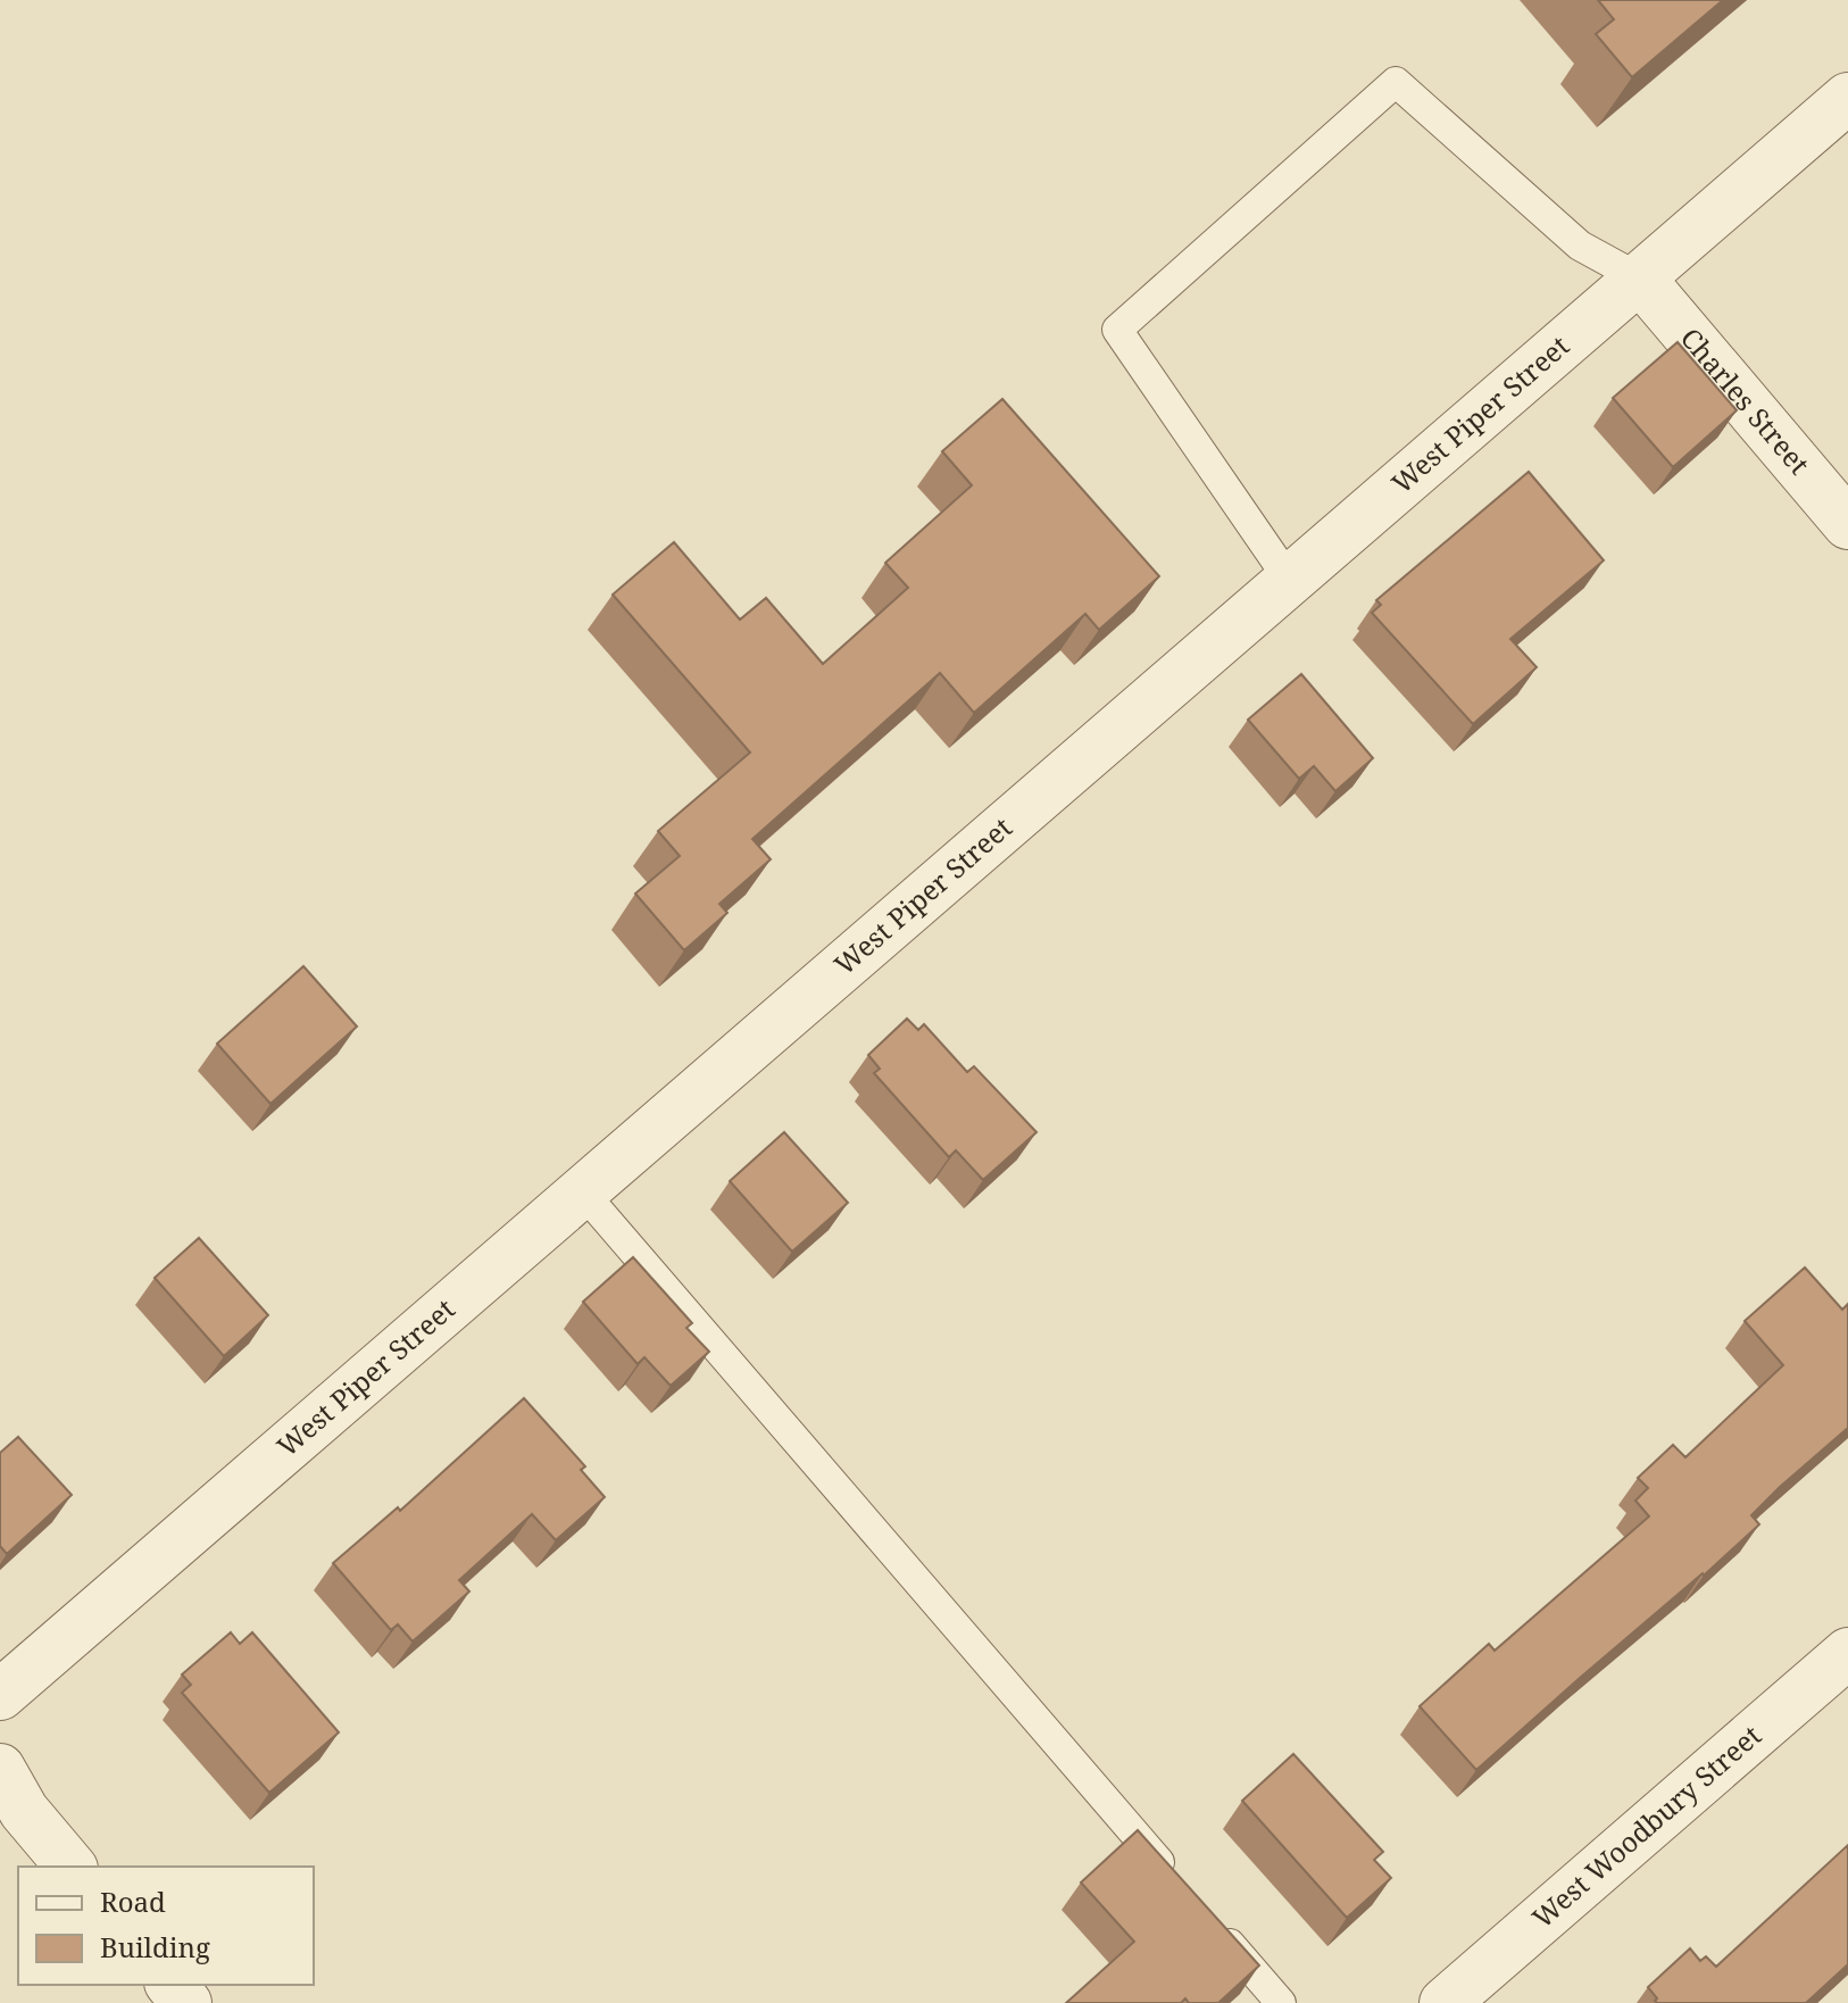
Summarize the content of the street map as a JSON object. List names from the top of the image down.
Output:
{
  "streets": {
    "street": ["Charles Street", "West Piper Street", "West Woodbury Street"]
  },
  "crossings": [
    ["Charles Street", "West Piper Street"]
  ],
  "legend": ["Road", "Building"]
}
